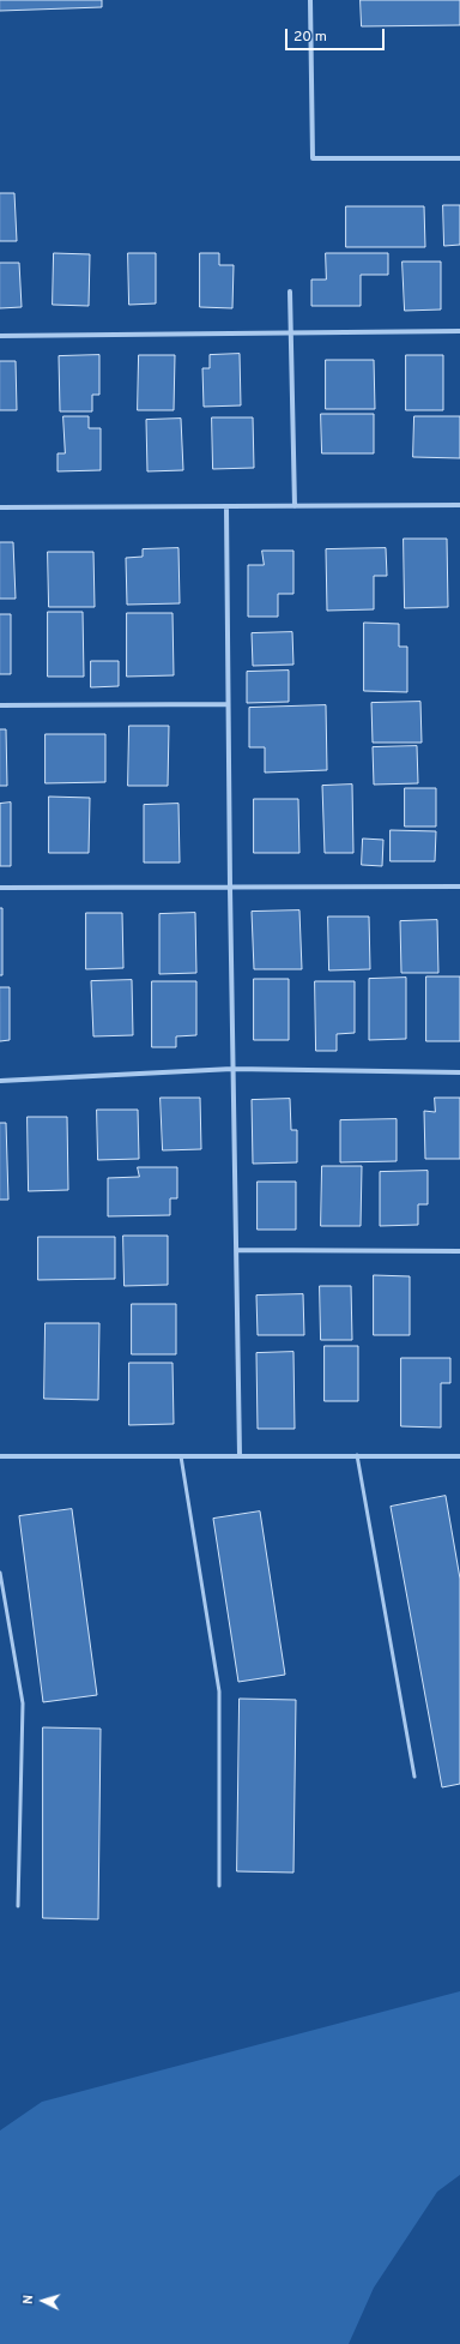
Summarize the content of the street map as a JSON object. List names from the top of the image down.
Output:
{
  "scale_bar": "20 m",
  "north": "left"
}
